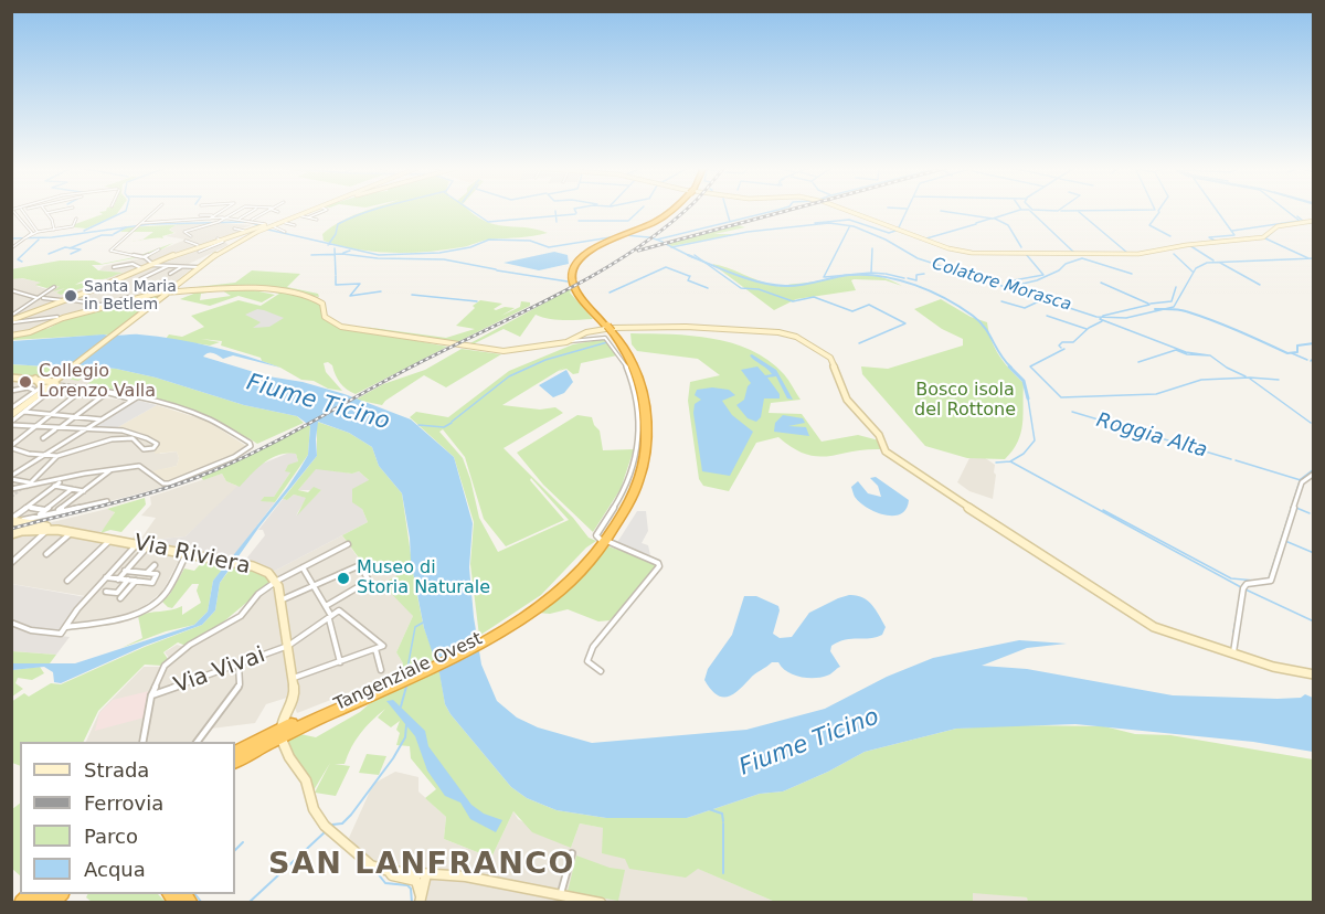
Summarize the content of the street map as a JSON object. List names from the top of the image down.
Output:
{
  "streets": {
    "highway": ["Tangenziale Ovest"],
    "street": ["Via Riviera", "Via Vivai"]
  },
  "districts": ["SAN LANFRANCO"],
  "water": ["Colatore Morasca", "Fiume Ticino", "Roggia Alta"],
  "parks": ["Bosco isola del Rottone"],
  "places": ["Santa Maria in Betlem", "Collegio Lorenzo Valla", "Museo di Storia Naturale"],
  "legend": [
    "Strada",
    "Ferrovia",
    "Parco",
    "Acqua"
  ]
}
